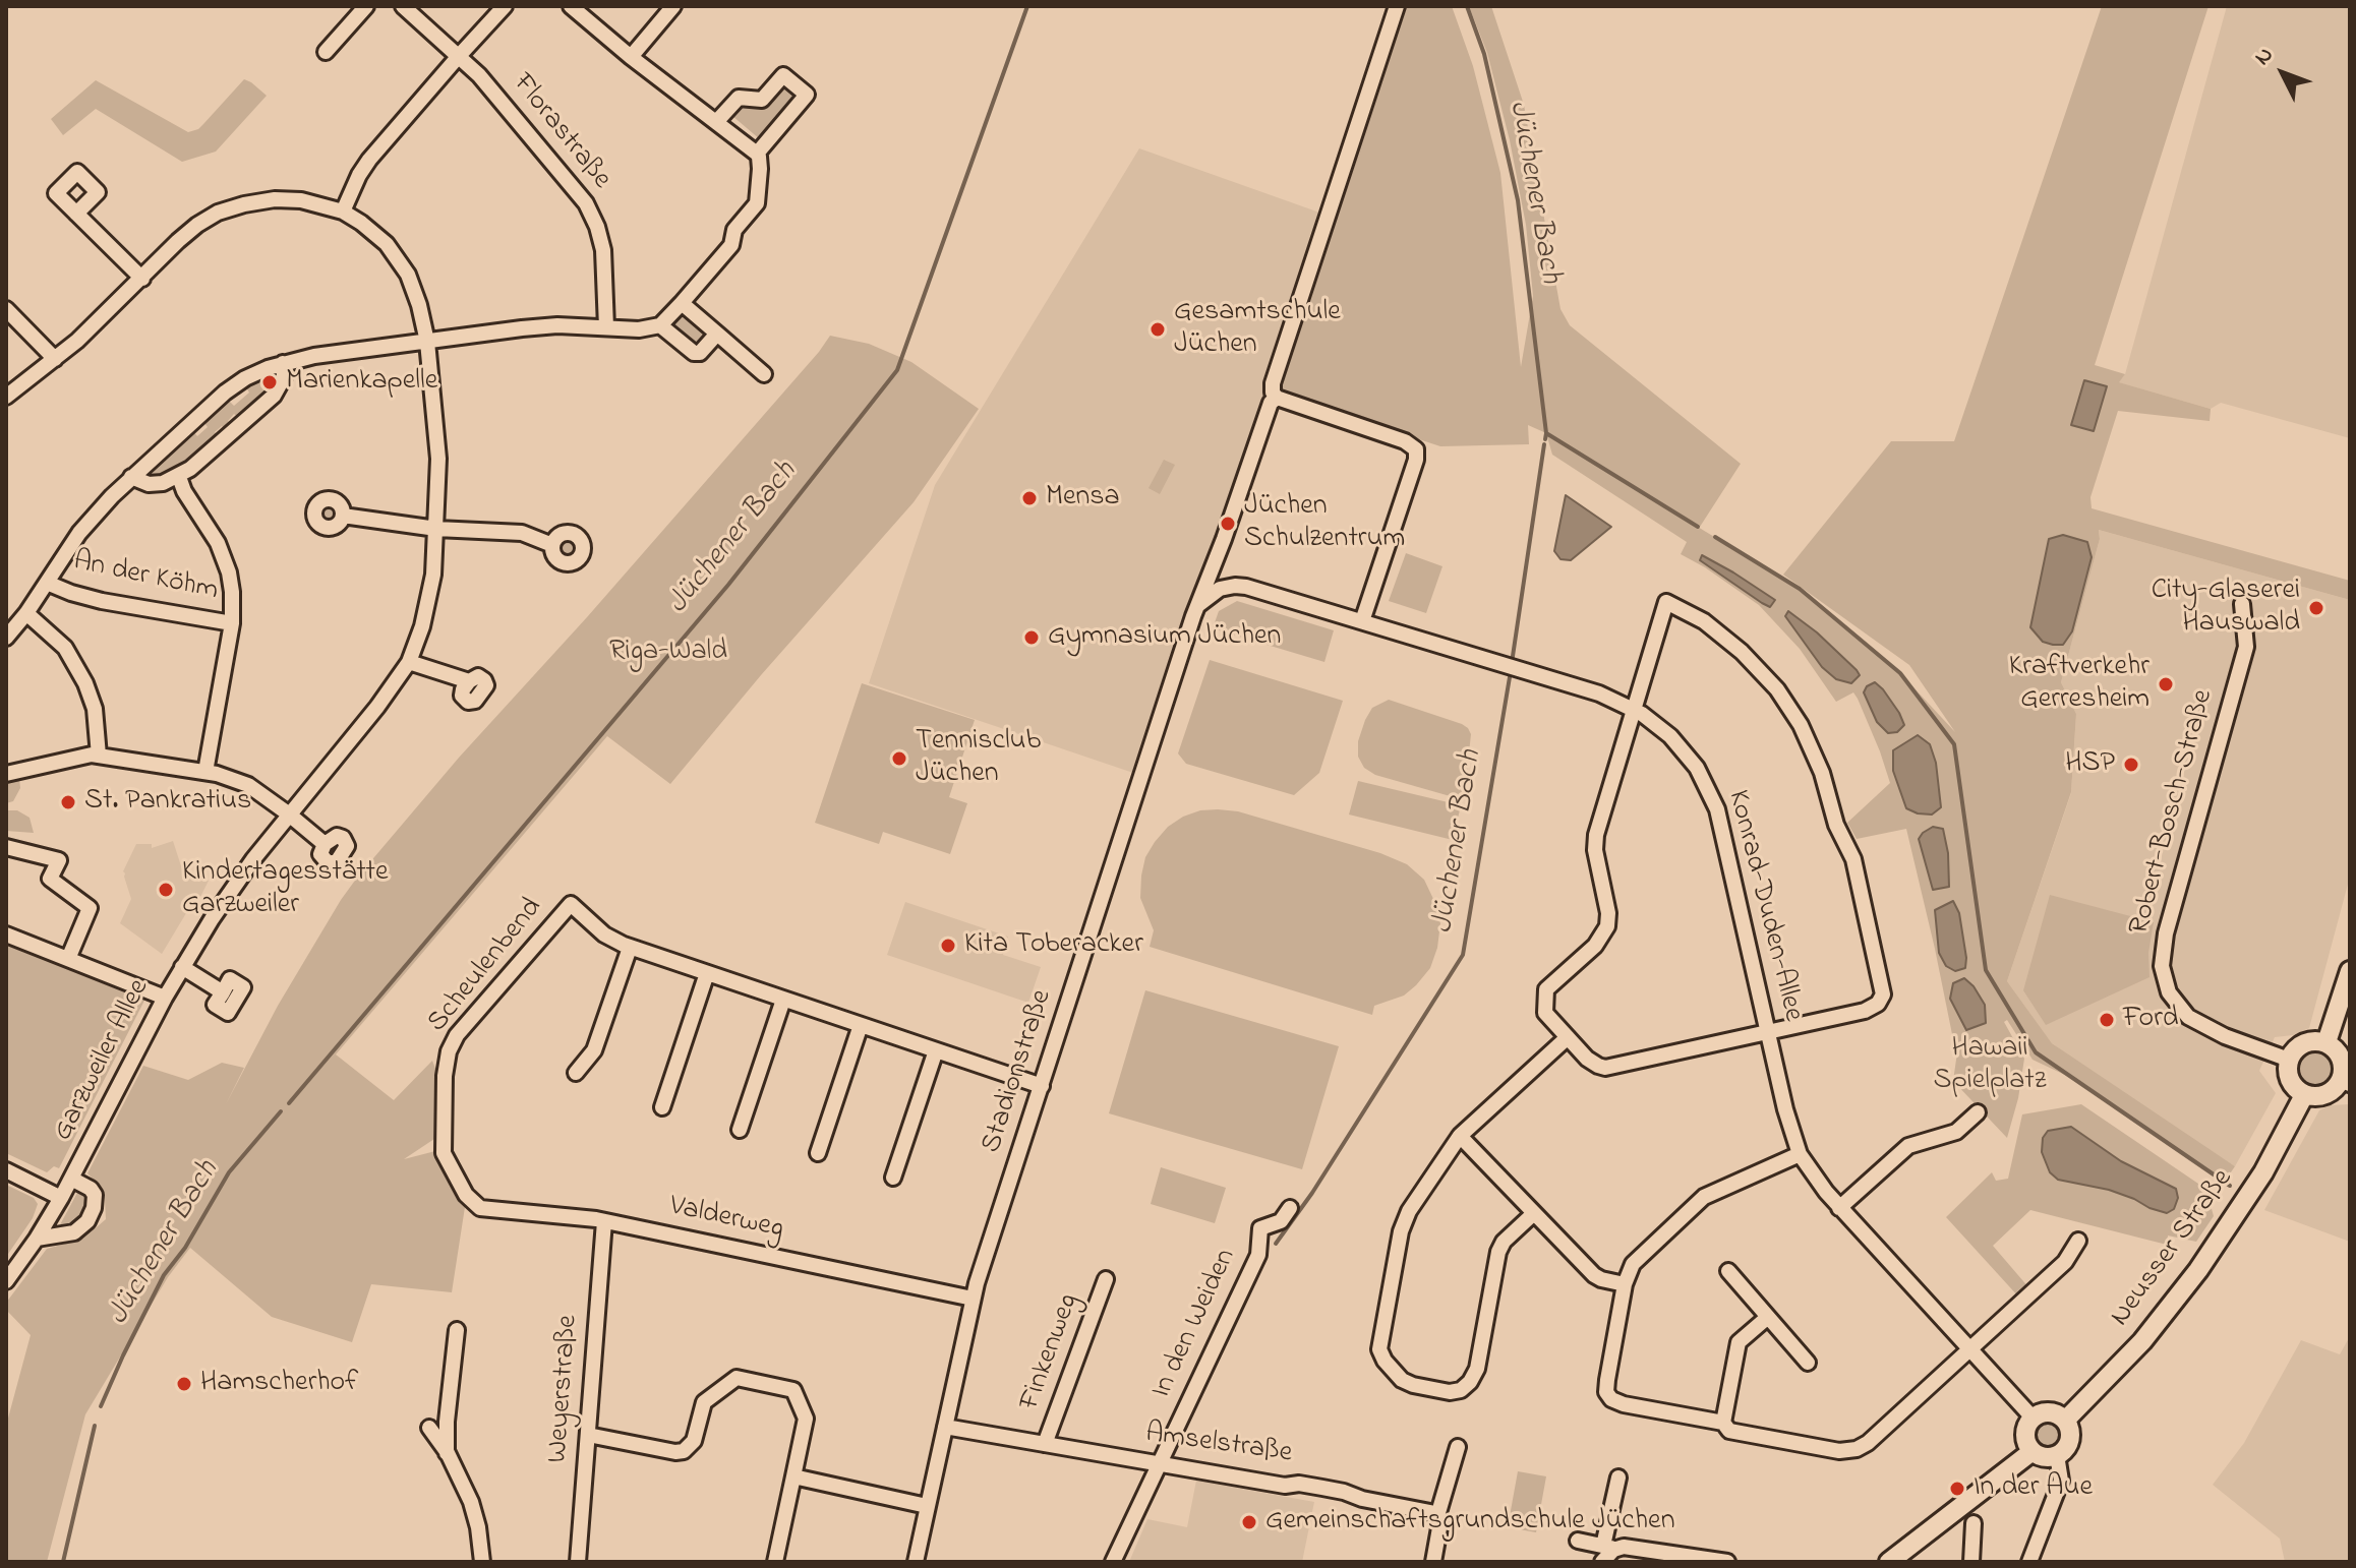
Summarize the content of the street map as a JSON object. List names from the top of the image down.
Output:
{
  "streets": {
    "main road": ["Neusser Straße"],
    "street": [
      "Florastraße",
      "An der Köhm",
      "Robert-Bosch-Straße",
      "Konrad-Duden-Allee",
      "Scheulenbend",
      "Garzweiler Allee",
      "Stadionstraße",
      "Valderweg",
      "In den Weiden",
      "Finkenweg",
      "Weyerstraße",
      "Amselstraße"
    ]
  },
  "crossings": [
    ["Robert-Bosch-Straße", "Neusser Straße"],
    ["Konrad-Duden-Allee", "Neusser Straße"],
    ["Scheulenbend", "Valderweg"],
    ["Stadionstraße", "Valderweg"],
    ["Stadionstraße", "Amselstraße"],
    ["Valderweg", "Weyerstraße"],
    ["In den Weiden", "Amselstraße"],
    ["Finkenweg", "Amselstraße"]
  ],
  "water": ["Jüchener Bach"],
  "parks": ["Riga-Wald", "Hawaii Spielplatz"],
  "places": [
    "Gesamtschule Jüchen",
    "Marienkapelle",
    "Mensa",
    "Jüchen Schulzentrum",
    "City-Glaserei Hauswald",
    "Gymnasium Jüchen",
    "Kraftverkehr Gerresheim",
    "Tennisclub Jüchen",
    "HSP",
    "St. Pankratius",
    "Kindertagesstätte Garzweiler",
    "Kita Toberacker",
    "Ford",
    "Hamscherhof",
    "In der Aue",
    "Gemeinschaftsgrundschule Jüchen"
  ],
  "north": "top left"
}
